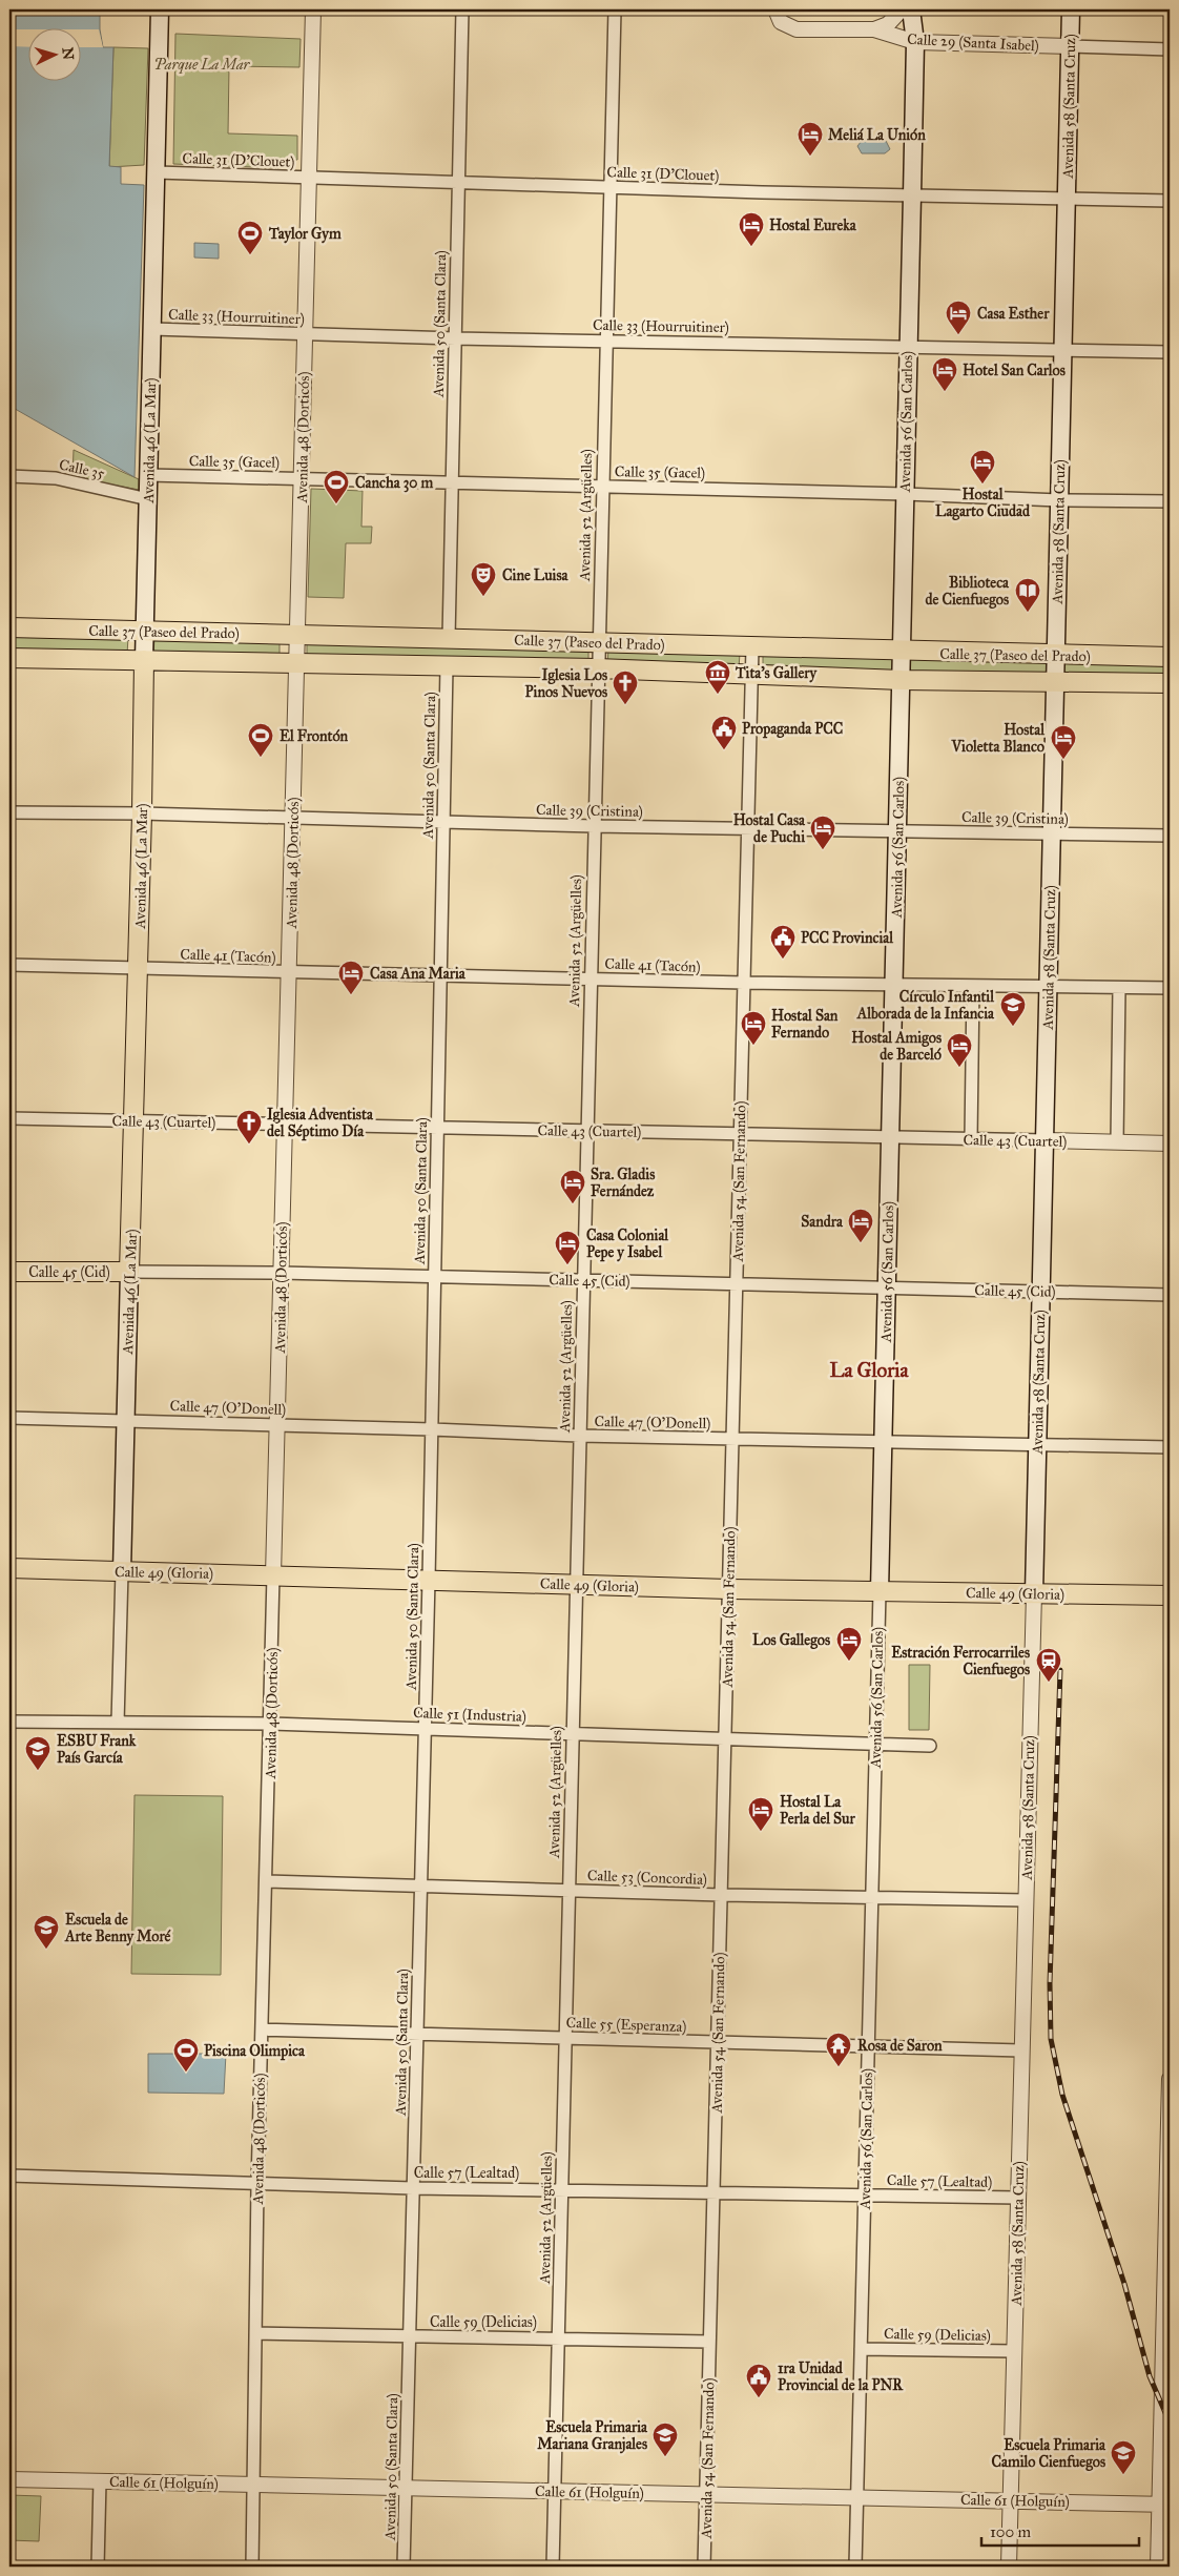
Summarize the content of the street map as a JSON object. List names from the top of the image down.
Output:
{
  "streets": {
    "main road": [
      "Avenida 58 (Santa Cruz)",
      "Avenida 56 (San Carlos)",
      "Avenida 46 (La Mar)",
      "Calle 37 (Paseo del Prado)",
      "Calle 45 (Cid)",
      "Calle 49 (Gloria)"
    ],
    "street": [
      "Calle 29 (Santa Isabel)",
      "Calle 31 (D'Clouet)",
      "Calle 33 (Hourruitiner)",
      "Avenida 50 (Santa Clara)",
      "Avenida 48 (Dorticós)",
      "Calle 35 (Gacel)",
      "Calle 35",
      "Avenida 52 (Argüelles)",
      "Calle 39 (Cristina)",
      "Calle 41 (Tacón)",
      "Calle 43 (Cuartel)",
      "Avenida 54 (San Fernando)",
      "Calle 47 (O'Donell)",
      "Calle 51 (Industria)",
      "Calle 53 (Concordia)",
      "Calle 55 (Esperanza)",
      "Calle 57 (Lealtad)",
      "Calle 59 (Delicias)",
      "Calle 61 (Holguín)"
    ]
  },
  "crossings": [
    ["Calle 29 (Santa Isabel)", "Avenida 58 (Santa Cruz)"],
    ["Calle 29 (Santa Isabel)", "Avenida 56 (San Carlos)"],
    ["Avenida 58 (Santa Cruz)", "Calle 31 (D'Clouet)"],
    ["Avenida 58 (Santa Cruz)", "Calle 33 (Hourruitiner)"],
    ["Avenida 58 (Santa Cruz)", "Calle 35 (Gacel)"],
    ["Avenida 58 (Santa Cruz)", "Calle 37 (Paseo del Prado)"],
    ["Avenida 58 (Santa Cruz)", "Calle 39 (Cristina)"],
    ["Avenida 58 (Santa Cruz)", "Calle 41 (Tacón)"],
    ["Avenida 58 (Santa Cruz)", "Calle 43 (Cuartel)"],
    ["Avenida 58 (Santa Cruz)", "Calle 45 (Cid)"],
    ["Avenida 58 (Santa Cruz)", "Calle 47 (O'Donell)"],
    ["Avenida 58 (Santa Cruz)", "Calle 49 (Gloria)"],
    ["Avenida 58 (Santa Cruz)", "Calle 53 (Concordia)"],
    ["Avenida 58 (Santa Cruz)", "Calle 55 (Esperanza)"],
    ["Avenida 58 (Santa Cruz)", "Calle 57 (Lealtad)"],
    ["Avenida 58 (Santa Cruz)", "Calle 59 (Delicias)"],
    ["Avenida 58 (Santa Cruz)", "Calle 61 (Holguín)"],
    ["Calle 31 (D'Clouet)", "Avenida 50 (Santa Clara)"],
    ["Calle 31 (D'Clouet)", "Avenida 56 (San Carlos)"],
    ["Calle 31 (D'Clouet)", "Avenida 48 (Dorticós)"],
    ["Calle 31 (D'Clouet)", "Avenida 46 (La Mar)"],
    ["Calle 31 (D'Clouet)", "Avenida 52 (Argüelles)"],
    ["Calle 33 (Hourruitiner)", "Avenida 50 (Santa Clara)"],
    ["Calle 33 (Hourruitiner)", "Avenida 56 (San Carlos)"],
    ["Calle 33 (Hourruitiner)", "Avenida 48 (Dorticós)"],
    ["Calle 33 (Hourruitiner)", "Avenida 46 (La Mar)"],
    ["Calle 33 (Hourruitiner)", "Avenida 52 (Argüelles)"],
    ["Avenida 50 (Santa Clara)", "Calle 35 (Gacel)"],
    ["Avenida 50 (Santa Clara)", "Calle 37 (Paseo del Prado)"],
    ["Avenida 50 (Santa Clara)", "Calle 39 (Cristina)"],
    ["Avenida 50 (Santa Clara)", "Calle 41 (Tacón)"],
    ["Avenida 50 (Santa Clara)", "Calle 43 (Cuartel)"],
    ["Avenida 50 (Santa Clara)", "Calle 45 (Cid)"],
    ["Avenida 50 (Santa Clara)", "Calle 47 (O'Donell)"],
    ["Avenida 50 (Santa Clara)", "Calle 49 (Gloria)"],
    ["Avenida 50 (Santa Clara)", "Calle 51 (Industria)"],
    ["Avenida 50 (Santa Clara)", "Calle 53 (Concordia)"],
    ["Avenida 50 (Santa Clara)", "Calle 55 (Esperanza)"],
    ["Avenida 50 (Santa Clara)", "Calle 57 (Lealtad)"],
    ["Avenida 50 (Santa Clara)", "Calle 59 (Delicias)"],
    ["Avenida 50 (Santa Clara)", "Calle 61 (Holguín)"],
    ["Avenida 56 (San Carlos)", "Calle 35 (Gacel)"],
    ["Avenida 56 (San Carlos)", "Calle 37 (Paseo del Prado)"],
    ["Avenida 56 (San Carlos)", "Calle 39 (Cristina)"],
    ["Avenida 56 (San Carlos)", "Calle 41 (Tacón)"],
    ["Avenida 56 (San Carlos)", "Calle 43 (Cuartel)"],
    ["Avenida 56 (San Carlos)", "Calle 45 (Cid)"],
    ["Avenida 56 (San Carlos)", "Calle 47 (O'Donell)"],
    ["Avenida 56 (San Carlos)", "Calle 49 (Gloria)"],
    ["Avenida 56 (San Carlos)", "Calle 51 (Industria)"],
    ["Avenida 56 (San Carlos)", "Calle 53 (Concordia)"],
    ["Avenida 56 (San Carlos)", "Calle 55 (Esperanza)"],
    ["Avenida 56 (San Carlos)", "Calle 57 (Lealtad)"],
    ["Avenida 56 (San Carlos)", "Calle 59 (Delicias)"],
    ["Avenida 56 (San Carlos)", "Calle 61 (Holguín)"],
    ["Avenida 48 (Dorticós)", "Calle 35 (Gacel)"],
    ["Avenida 48 (Dorticós)", "Calle 37 (Paseo del Prado)"],
    ["Avenida 48 (Dorticós)", "Calle 39 (Cristina)"],
    ["Avenida 48 (Dorticós)", "Calle 41 (Tacón)"],
    ["Avenida 48 (Dorticós)", "Calle 43 (Cuartel)"],
    ["Avenida 48 (Dorticós)", "Calle 45 (Cid)"],
    ["Avenida 48 (Dorticós)", "Calle 47 (O'Donell)"],
    ["Avenida 48 (Dorticós)", "Calle 49 (Gloria)"],
    ["Avenida 48 (Dorticós)", "Calle 51 (Industria)"],
    ["Avenida 48 (Dorticós)", "Calle 53 (Concordia)"],
    ["Avenida 48 (Dorticós)", "Calle 55 (Esperanza)"],
    ["Avenida 48 (Dorticós)", "Calle 57 (Lealtad)"],
    ["Avenida 48 (Dorticós)", "Calle 59 (Delicias)"],
    ["Avenida 48 (Dorticós)", "Calle 61 (Holguín)"],
    ["Avenida 46 (La Mar)", "Calle 35 (Gacel)"],
    ["Avenida 46 (La Mar)", "Calle 35"],
    ["Avenida 46 (La Mar)", "Calle 37 (Paseo del Prado)"],
    ["Avenida 46 (La Mar)", "Calle 39 (Cristina)"],
    ["Avenida 46 (La Mar)", "Calle 41 (Tacón)"],
    ["Avenida 46 (La Mar)", "Calle 43 (Cuartel)"],
    ["Avenida 46 (La Mar)", "Calle 45 (Cid)"],
    ["Avenida 46 (La Mar)", "Calle 47 (O'Donell)"],
    ["Avenida 46 (La Mar)", "Calle 49 (Gloria)"],
    ["Avenida 46 (La Mar)", "Calle 51 (Industria)"],
    ["Calle 35 (Gacel)", "Avenida 52 (Argüelles)"],
    ["Avenida 52 (Argüelles)", "Calle 37 (Paseo del Prado)"],
    ["Avenida 52 (Argüelles)", "Calle 39 (Cristina)"],
    ["Avenida 52 (Argüelles)", "Calle 41 (Tacón)"],
    ["Avenida 52 (Argüelles)", "Calle 43 (Cuartel)"],
    ["Avenida 52 (Argüelles)", "Calle 45 (Cid)"],
    ["Avenida 52 (Argüelles)", "Calle 47 (O'Donell)"],
    ["Avenida 52 (Argüelles)", "Calle 49 (Gloria)"],
    ["Avenida 52 (Argüelles)", "Calle 51 (Industria)"],
    ["Avenida 52 (Argüelles)", "Calle 53 (Concordia)"],
    ["Avenida 52 (Argüelles)", "Calle 55 (Esperanza)"],
    ["Avenida 52 (Argüelles)", "Calle 57 (Lealtad)"],
    ["Avenida 52 (Argüelles)", "Calle 59 (Delicias)"],
    ["Avenida 52 (Argüelles)", "Calle 61 (Holguín)"],
    ["Calle 37 (Paseo del Prado)", "Avenida 54 (San Fernando)"],
    ["Calle 39 (Cristina)", "Avenida 54 (San Fernando)"],
    ["Calle 41 (Tacón)", "Avenida 54 (San Fernando)"],
    ["Calle 43 (Cuartel)", "Avenida 54 (San Fernando)"],
    ["Avenida 54 (San Fernando)", "Calle 45 (Cid)"],
    ["Avenida 54 (San Fernando)", "Calle 47 (O'Donell)"],
    ["Avenida 54 (San Fernando)", "Calle 49 (Gloria)"],
    ["Avenida 54 (San Fernando)", "Calle 51 (Industria)"],
    ["Avenida 54 (San Fernando)", "Calle 53 (Concordia)"],
    ["Avenida 54 (San Fernando)", "Calle 55 (Esperanza)"],
    ["Avenida 54 (San Fernando)", "Calle 57 (Lealtad)"],
    ["Avenida 54 (San Fernando)", "Calle 59 (Delicias)"],
    ["Avenida 54 (San Fernando)", "Calle 61 (Holguín)"]
  ],
  "districts": ["La Gloria"],
  "parks": ["Parque La Mar"],
  "places": {
    "hotel": [
      "Meliá La Unión",
      "Hostal Eureka",
      "Casa Esther",
      "Hotel San Carlos",
      "Hostal Lagarto Ciudad",
      "Hostal Violetta Blanco",
      "Hostal Casa de Puchi",
      "Casa Ana Maria",
      "Hostal San Fernando",
      "Hostal Amigos de Barceló",
      "Sra. Gladis Fernández",
      "Sandra",
      "Casa Colonial Pepe y Isabel",
      "Los Gallegos",
      "Hostal La Perla del Sur"
    ],
    "sports": [
      "Taylor Gym",
      "Cancha 30 m",
      "El Frontón",
      "Piscina Olimpica"
    ],
    "theatre": ["Cine Luisa"],
    "library": ["Biblioteca de Cienfuegos"],
    "museum": ["Tita's Gallery"],
    "church": ["Iglesia Los Pinos Nuevos", "Iglesia Adventista del Séptimo Día"],
    "public building": ["Propaganda PCC", "PCC Provincial", "1ra Unidad Provincial de la PNR"],
    "school or university": [
      "Círculo Infantil Alborada de la Infancia",
      "ESBU Frank País García",
      "Escuela de Arte Benny Moré",
      "Escuela Primaria Mariana Granjales",
      "Escuela Primaria Camilo Cienfuegos"
    ],
    "station": ["Estración Ferrocarriles Cienfuegos"],
    "temple": ["Rosa de Saron"]
  },
  "scale_bar": "100 m",
  "north": "right"
}
